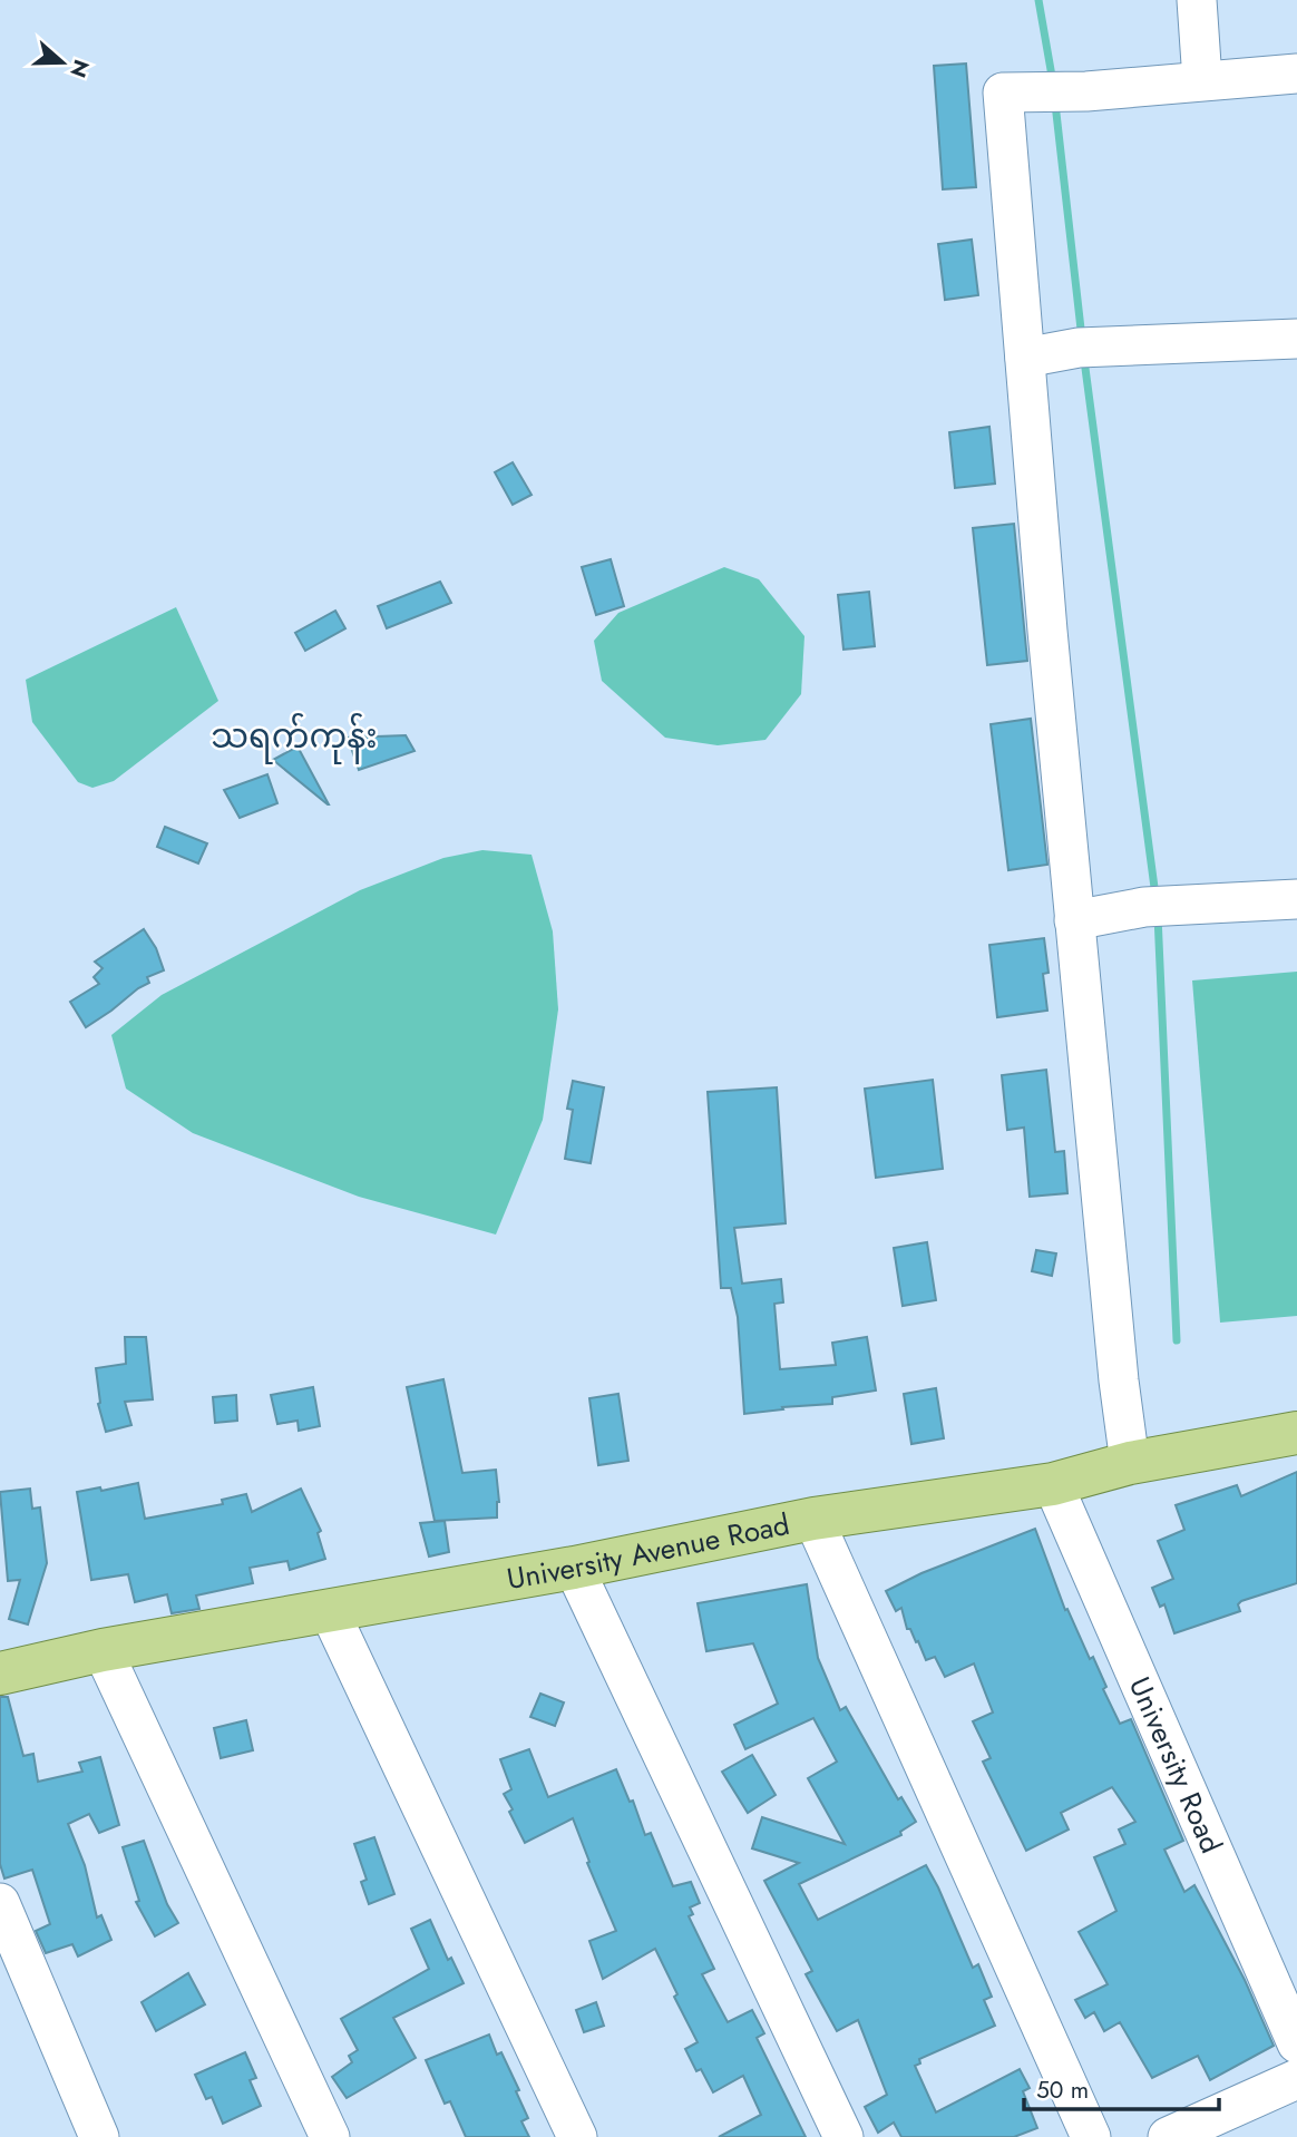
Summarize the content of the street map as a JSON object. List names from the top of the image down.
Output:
{
  "streets": {
    "main road": ["University Avenue Road"],
    "street": ["University Road"]
  },
  "crossings": [
    ["University Avenue Road", "University Road"]
  ],
  "districts": ["သရက်ကုန်း"],
  "scale_bar": "50 m",
  "north": "right"
}
